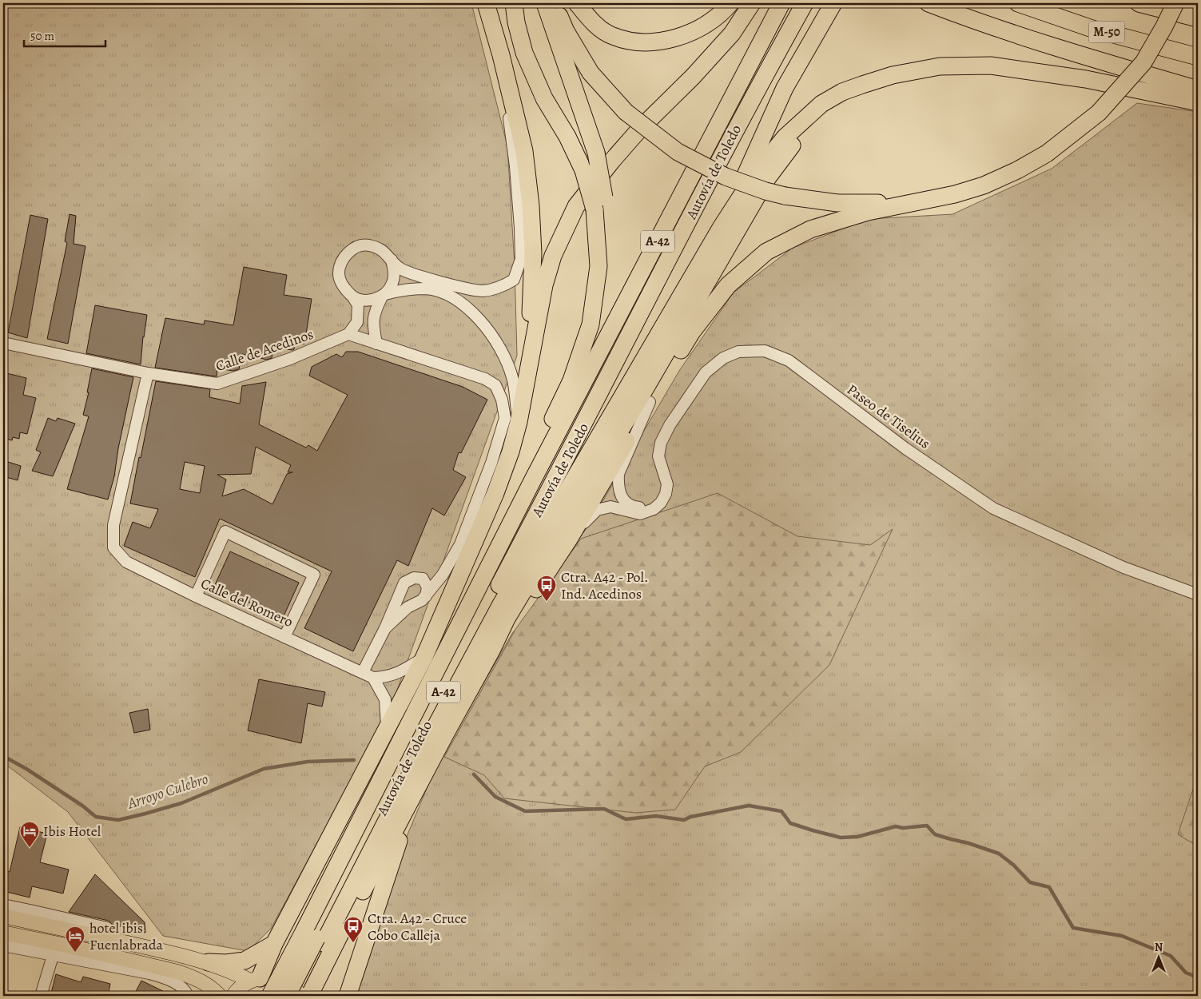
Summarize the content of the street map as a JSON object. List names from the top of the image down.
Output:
{
  "streets": {
    "highway": ["M-50", "Autovía de Toledo", "A-42"],
    "street": ["Calle de Acedinos", "Paseo de Tiselius", "Calle del Romero"]
  },
  "crossings": [
    ["Autovía de Toledo", "A-42"],
    ["Calle de Acedinos", "Calle del Romero"]
  ],
  "water": ["Arroyo Culebro"],
  "places": {
    "bus stop": ["Ctra. A42 - Pol. Ind. Acedinos", "Ctra. A42 - Cruce Cobo Calleja"],
    "hotel": ["Ibis Hotel", "hotel ibis Fuenlabrada"]
  },
  "scale_bar": "50 m",
  "north": "top"
}
